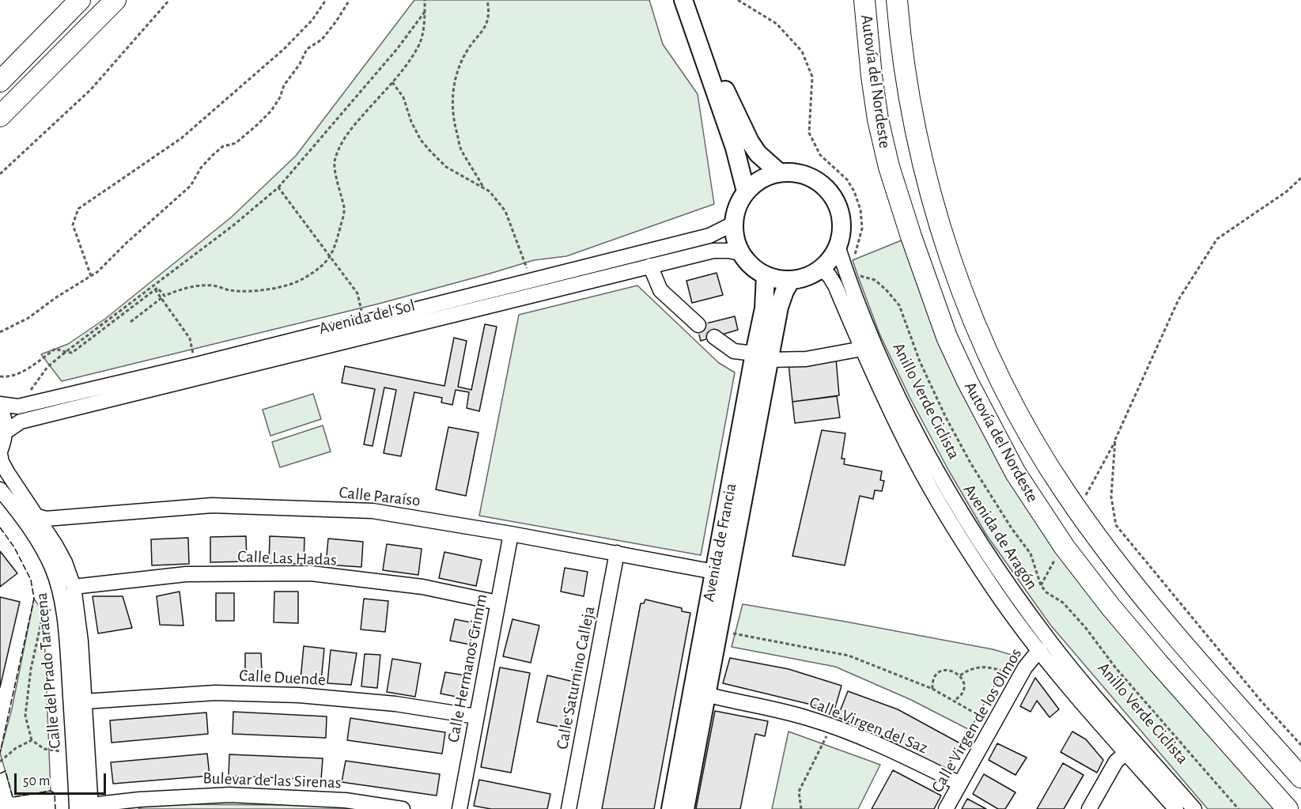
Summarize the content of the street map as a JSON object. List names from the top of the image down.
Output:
{
  "streets": {
    "highway": ["Autovía del Nordeste"],
    "main road": ["Avenida de Francia"],
    "street": [
      "Avenida del Sol",
      "Calle Paraíso",
      "Avenida de Aragón",
      "Calle Las Hadas",
      "Calle Hermanos Grimm",
      "Calle del Prado Taracena",
      "Calle Duende",
      "Calle Saturnino Calleja",
      "Calle Virgen de los Olmos",
      "Calle Virgen del Saz",
      "Bulevar de las Sirenas"
    ]
  },
  "crossings": [
    ["Avenida del Sol", "Avenida de Aragón"],
    ["Avenida del Sol", "Avenida de Francia"],
    ["Calle Paraíso", "Avenida de Francia"],
    ["Calle Paraíso", "Calle Hermanos Grimm"],
    ["Calle Paraíso", "Calle del Prado Taracena"],
    ["Calle Paraíso", "Calle Saturnino Calleja"],
    ["Avenida de Aragón", "Avenida de Francia"],
    ["Avenida de Aragón", "Calle Virgen de los Olmos"],
    ["Avenida de Francia", "Calle Virgen del Saz"],
    ["Calle Las Hadas", "Calle Hermanos Grimm"],
    ["Calle Las Hadas", "Calle del Prado Taracena"],
    ["Calle Hermanos Grimm", "Calle Duende"],
    ["Calle del Prado Taracena", "Calle Duende"],
    ["Calle del Prado Taracena", "Bulevar de las Sirenas"],
    ["Calle Virgen de los Olmos", "Calle Virgen del Saz"]
  ],
  "scale_bar": "50 m"
}
